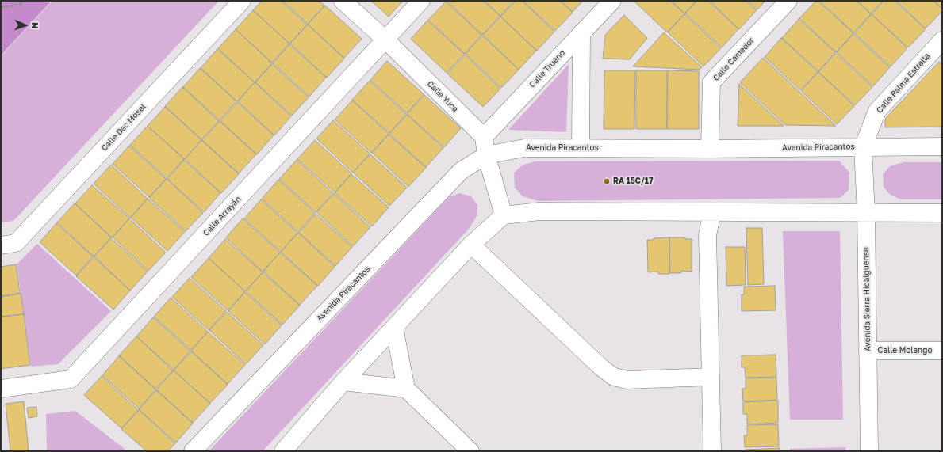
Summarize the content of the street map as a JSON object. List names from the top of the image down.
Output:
{
  "streets": {
    "street": [
      "Calle Camedor",
      "Calle Trueno",
      "Calle Palma Estrella",
      "Calle Yuca",
      "Calle Dac Mosel",
      "Avenida Piracantos",
      "Calle Arrayán",
      "Avenida Sierra Hidalguense",
      "Calle Molango"
    ]
  },
  "crossings": [
    ["Calle Camedor", "Avenida Piracantos"],
    ["Calle Trueno", "Calle Yuca"],
    ["Calle Palma Estrella", "Avenida Piracantos"],
    ["Calle Palma Estrella", "Avenida Sierra Hidalguense"],
    ["Calle Yuca", "Calle Arrayán"],
    ["Avenida Piracantos", "Avenida Sierra Hidalguense"],
    ["Avenida Sierra Hidalguense", "Calle Molango"]
  ],
  "places": ["RA 15C/17"],
  "north": "right"
}
